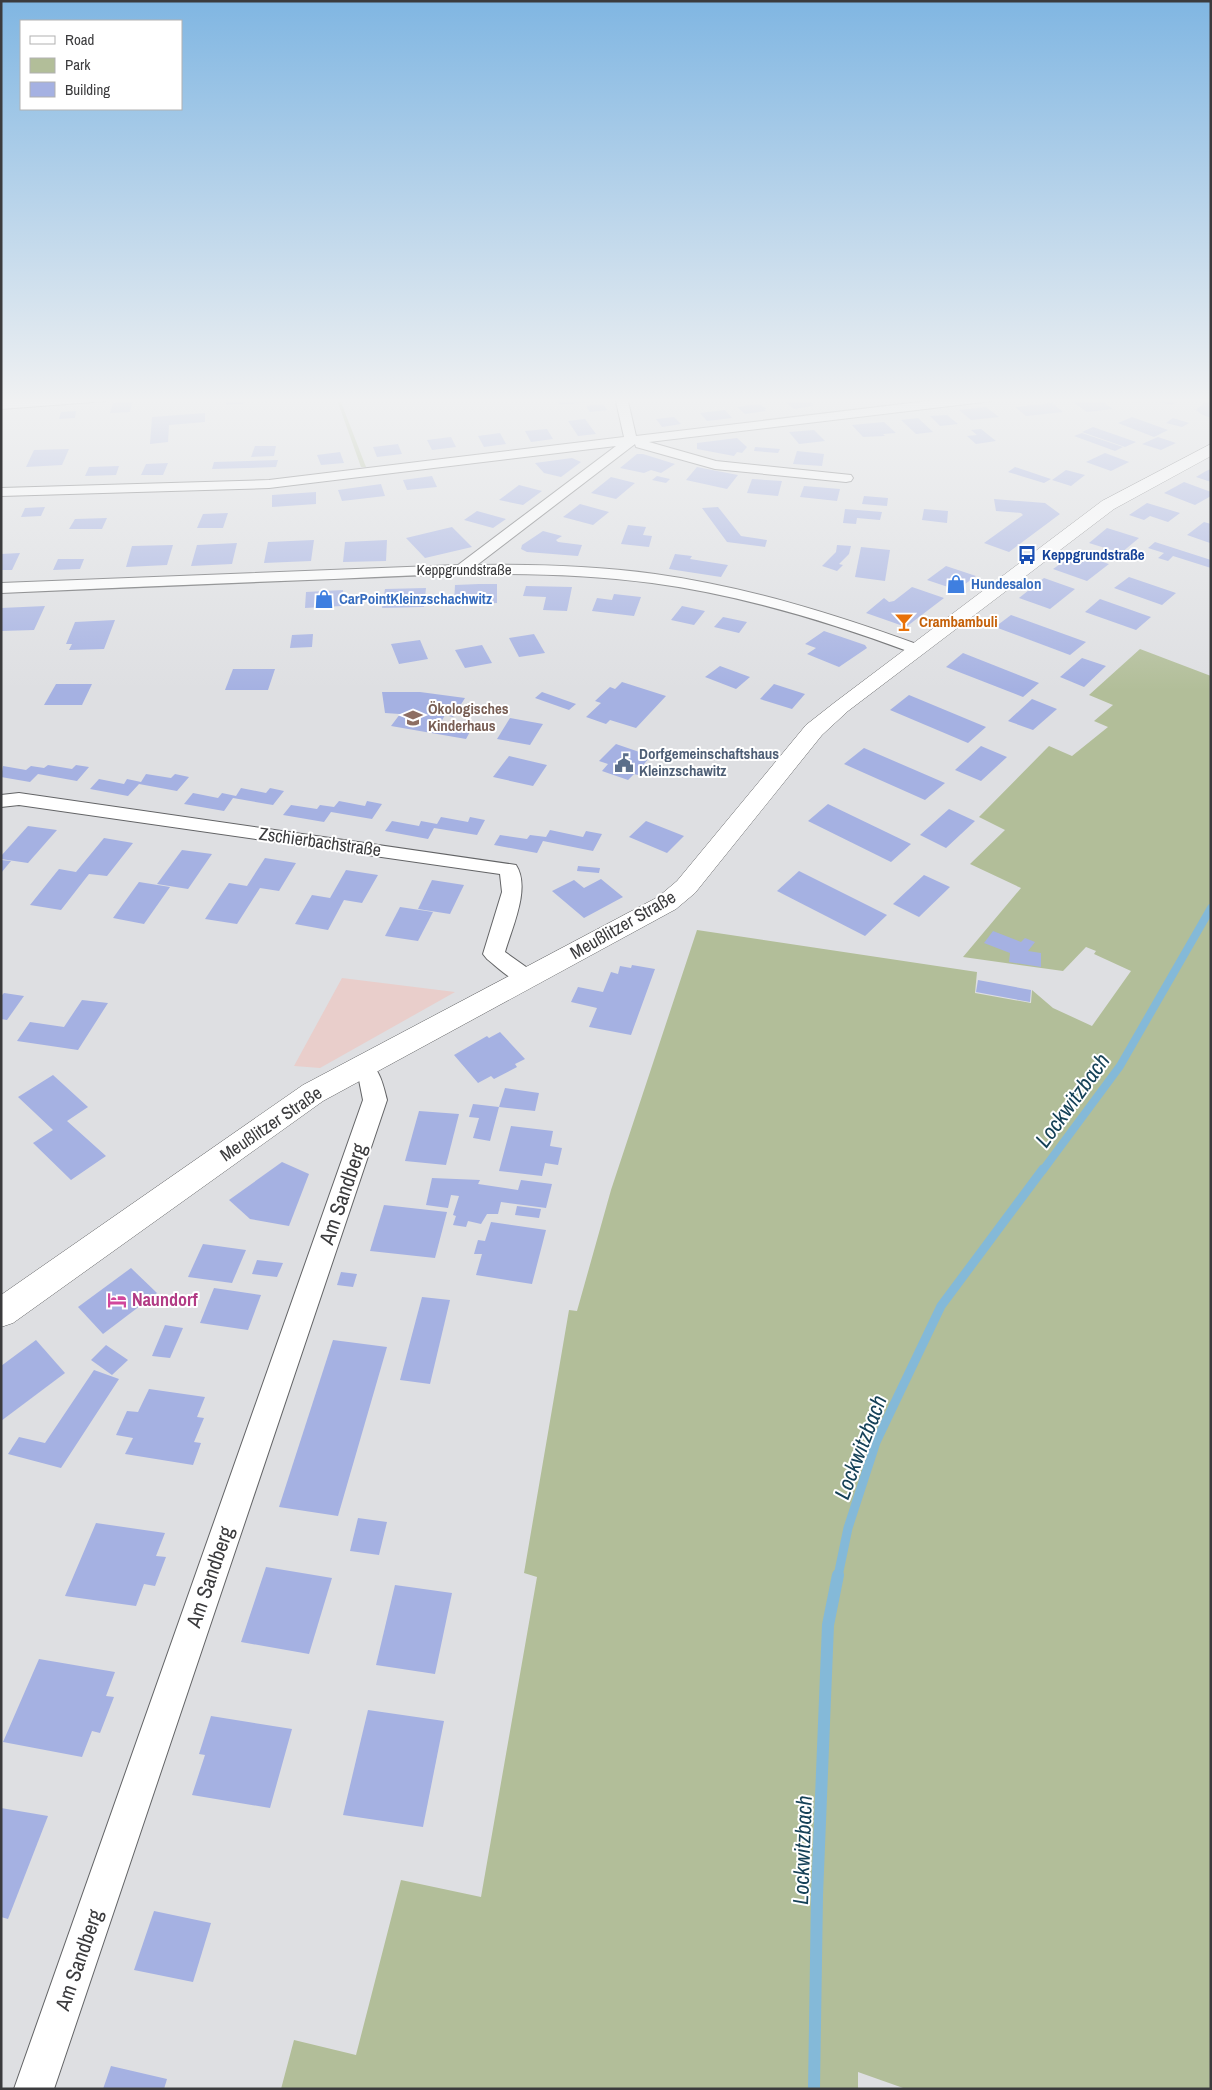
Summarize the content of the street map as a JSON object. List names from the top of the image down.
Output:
{
  "streets": {
    "street": [
      "Keppgrundstraße",
      "Zschierbachstraße",
      "Meußlitzer Straße",
      "Am Sandberg"
    ]
  },
  "crossings": [
    ["Keppgrundstraße", "Meußlitzer Straße"],
    ["Zschierbachstraße", "Meußlitzer Straße"],
    ["Meußlitzer Straße", "Am Sandberg"]
  ],
  "water": ["Lockwitzbach"],
  "places": {
    "bus stop": ["Keppgrundstraße"],
    "shop": ["Hundesalon", "CarPointKleinzschachwitz"],
    "bar": ["Crambambuli"],
    "school or university": ["Ökologisches Kinderhaus"],
    "public building": ["Dorfgemeinschaftshaus Kleinzschawitz"],
    "hotel": ["Naundorf"]
  },
  "legend": ["Road", "Park", "Building"]
}
